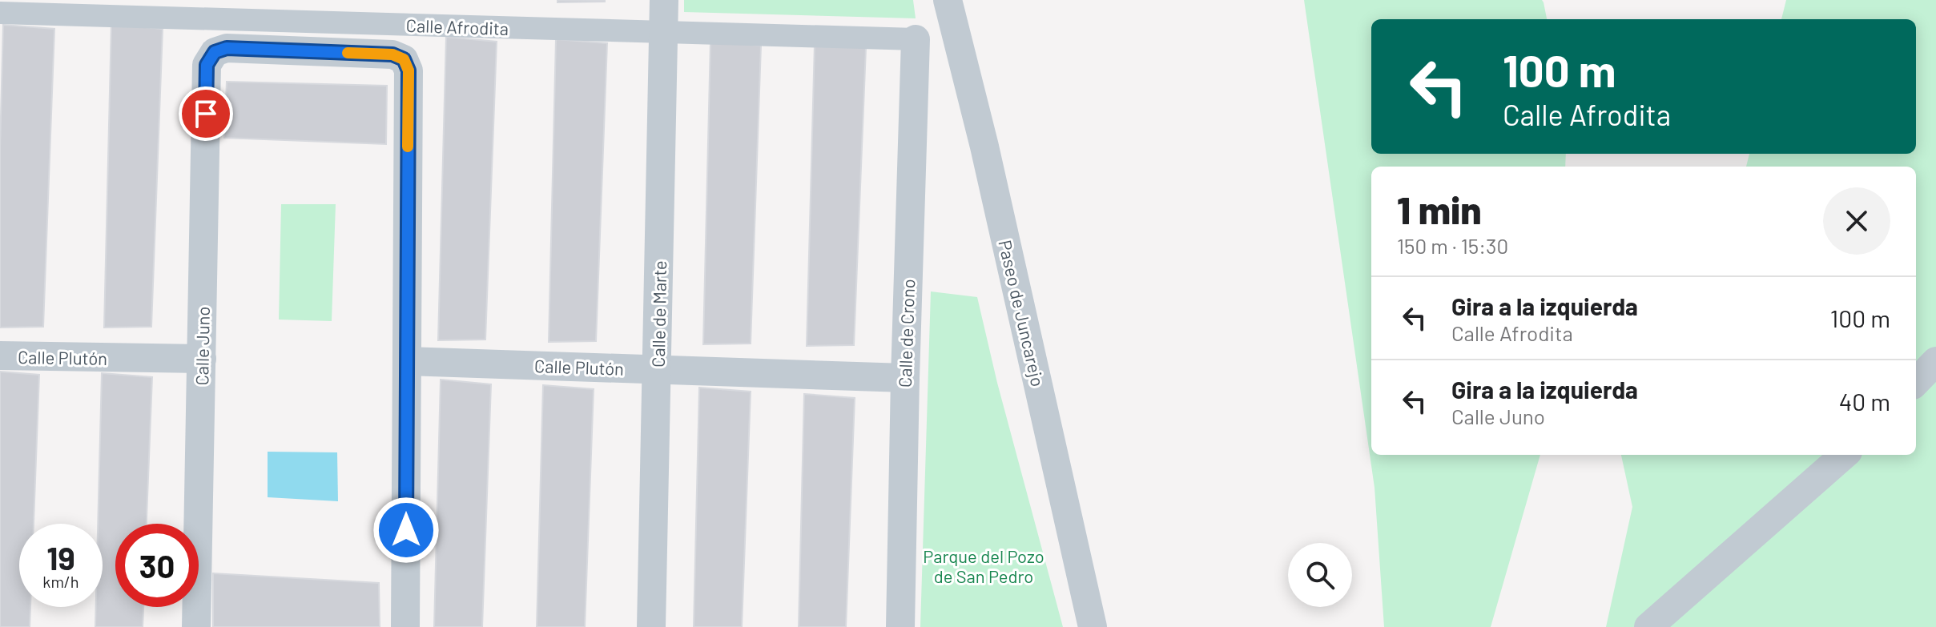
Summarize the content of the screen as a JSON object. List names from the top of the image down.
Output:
{
  "streets": {
    "street": [
      "Calle Afrodita",
      "Paseo de Juncarejo",
      "Calle de Marte",
      "Calle de Crono",
      "Calle Juno",
      "Calle Plutón"
    ]
  },
  "crossings": [
    ["Calle Afrodita", "Calle de Marte"],
    ["Calle Afrodita", "Calle de Crono"],
    ["Calle Afrodita", "Calle Juno"],
    ["Calle Afrodita", "Calle Plutón"],
    ["Calle de Marte", "Calle Plutón"],
    ["Calle de Crono", "Calle Plutón"],
    ["Calle Juno", "Calle Plutón"]
  ],
  "parks": ["Parque del Pozo de San Pedro"],
  "page": {
    "turn": ["100 m", "Calle Afrodita"],
    "heading": ["1 min", "150 m · 15:30"],
    "list": [
      {
        "name": "Gira a la izquierda",
        "note": "Calle Afrodita",
        "value": "100 m"
      },
      {
        "name": "Gira a la izquierda",
        "note": "Calle Juno",
        "value": "40 m"
      }
    ],
    "speed": "19 km/h",
    "limit": "30"
  }
}
